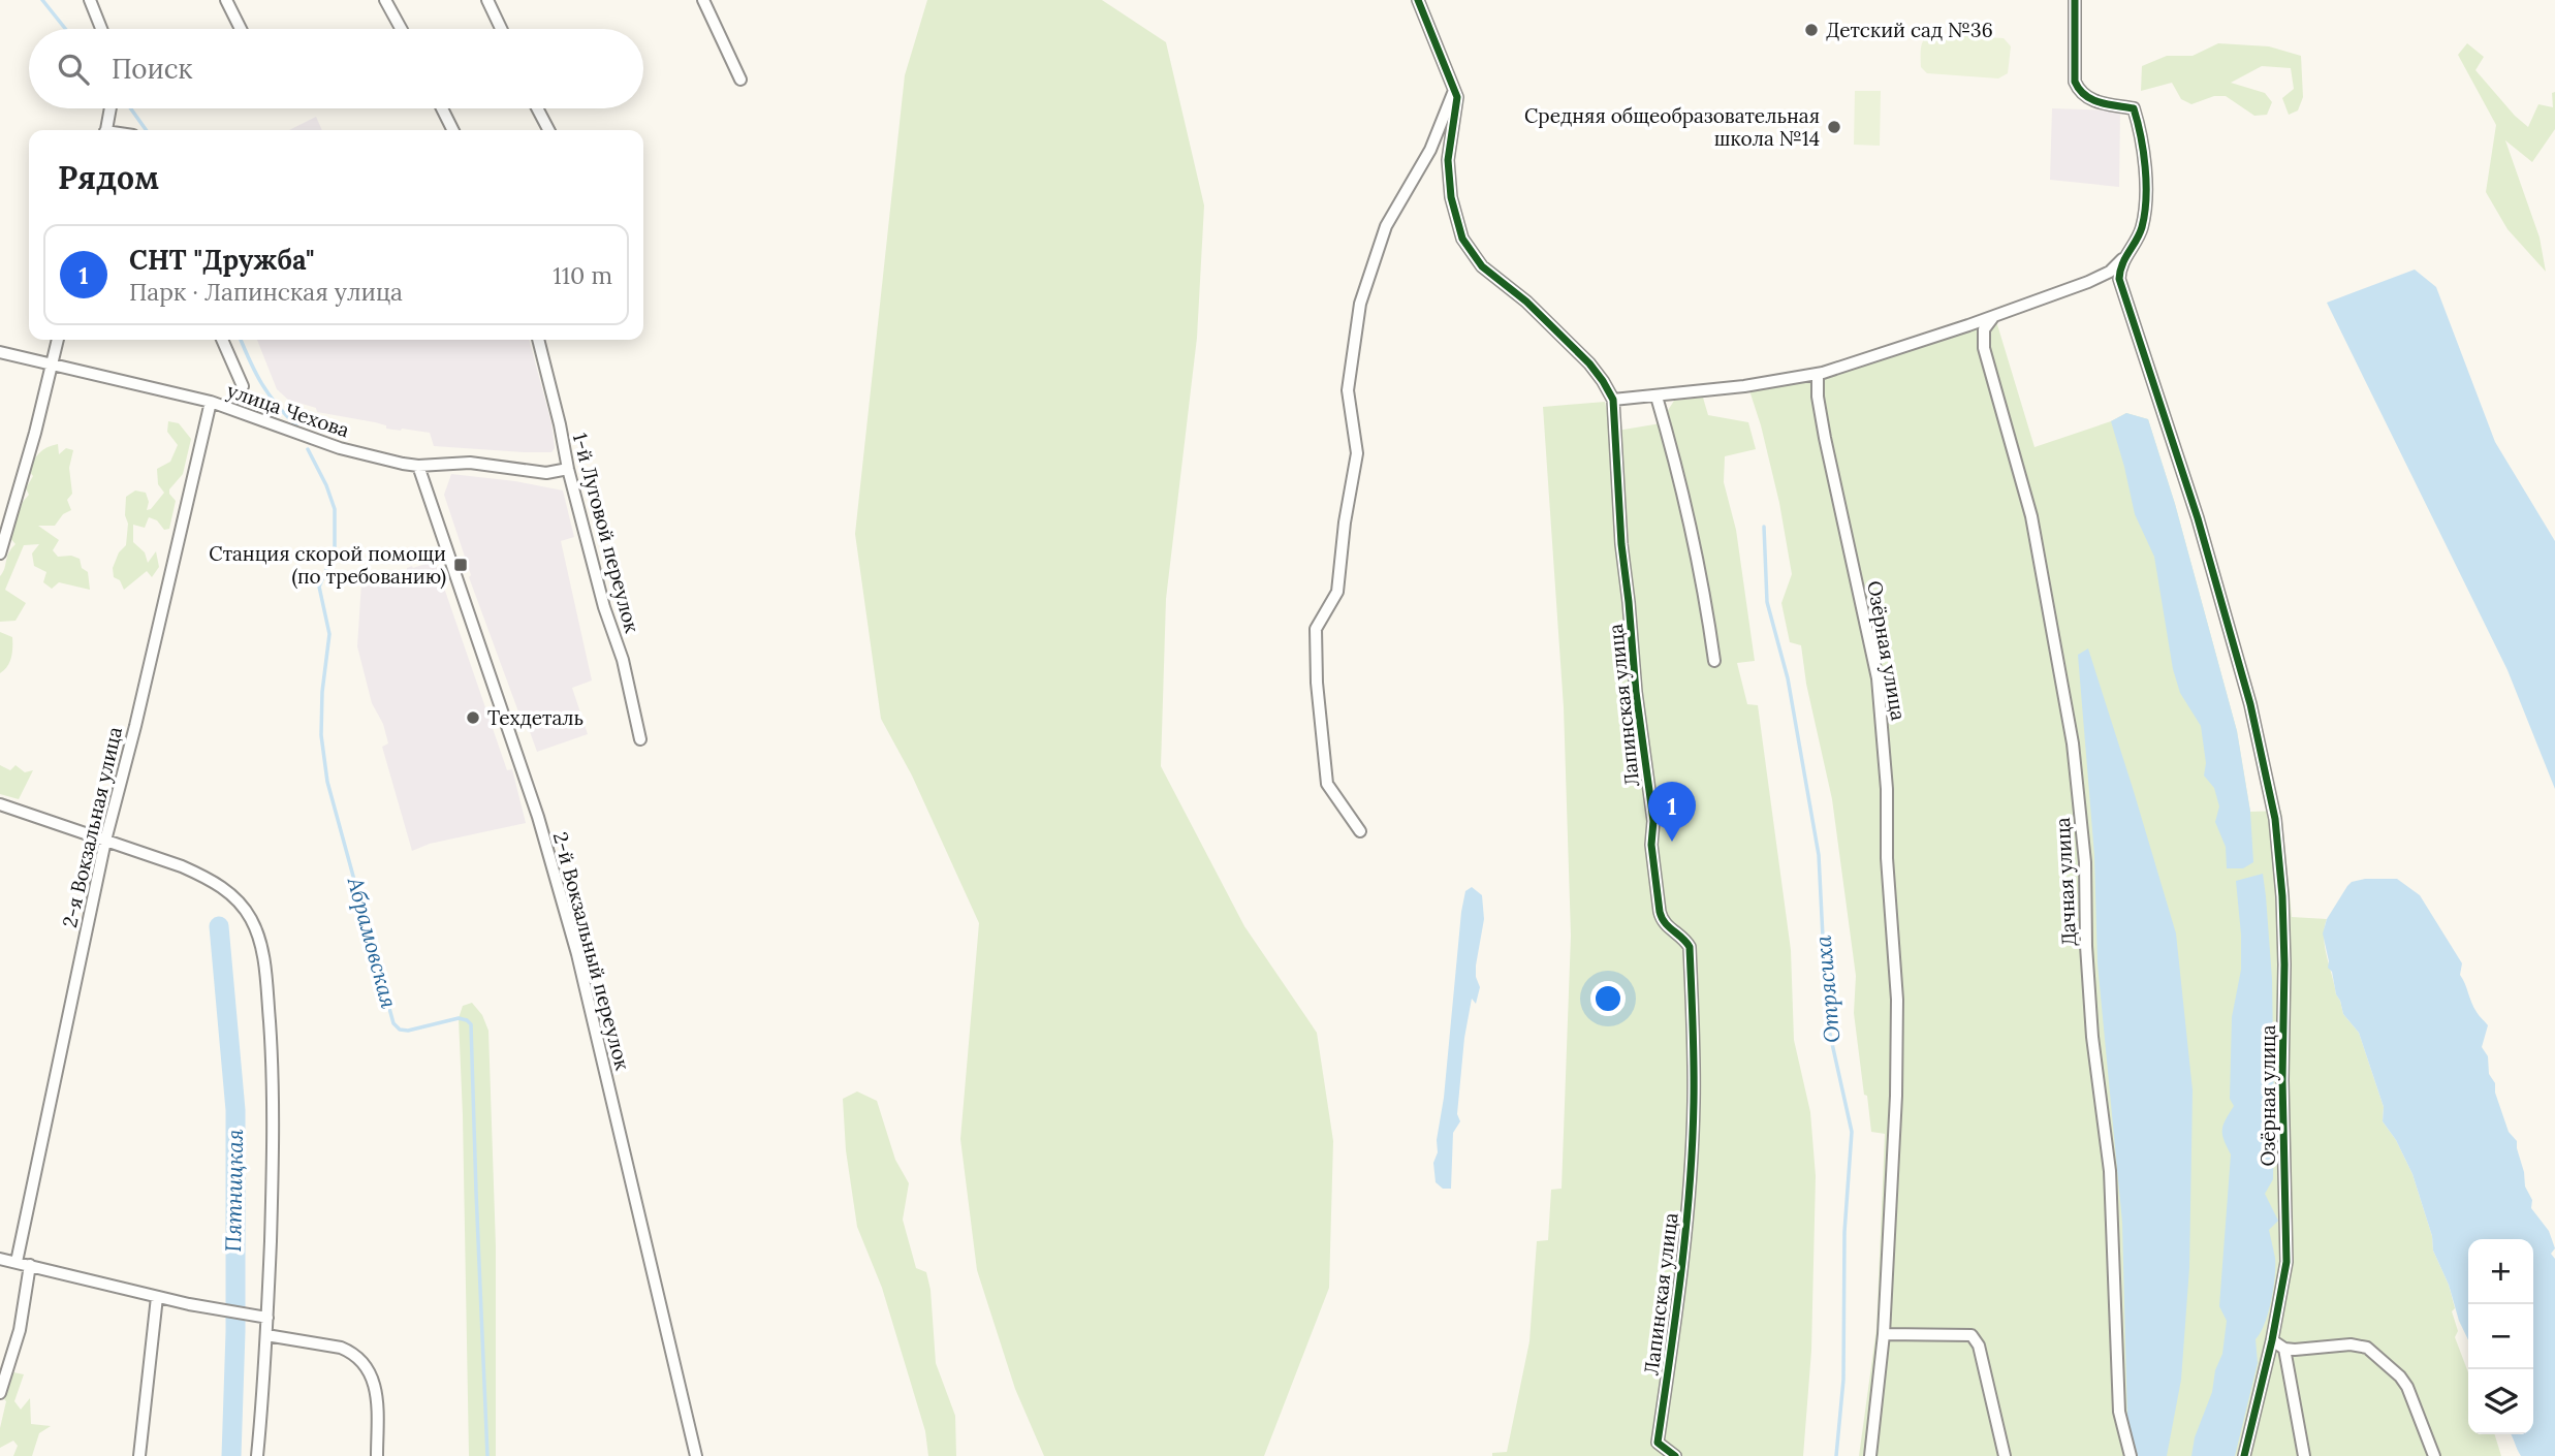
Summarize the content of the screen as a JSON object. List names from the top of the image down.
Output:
{
  "streets": {
    "street": [
      "улица Чехова",
      "1-й Луговой переулок",
      "Озёрная улица",
      "Лапинская улица",
      "2-я Вокзальная улица",
      "Дачная улица",
      "2-й Вокзальный переулок"
    ]
  },
  "crossings": [
    ["улица Чехова", "1-й Луговой переулок"],
    ["улица Чехова", "2-я Вокзальная улица"],
    ["улица Чехова", "2-й Вокзальный переулок"]
  ],
  "water": ["Абрамовская", "Отрясиха", "Пятницкая"],
  "places": {
    "other": ["Детский сад №36", "Средняя общеобразовательная школа №14", "Техдеталь"],
    "transit": ["Станция скорой помощи (по требованию)"]
  },
  "page": {
    "search": "Поиск",
    "heading": "Рядом",
    "list": [
      {
        "mark": "1",
        "name": "СНТ \"Дружба\"",
        "note": "Парк · Лапинская улица",
        "value": "110 m"
      }
    ],
    "pins": "1",
    "map_buttons": ["+", "−"]
  }
}
